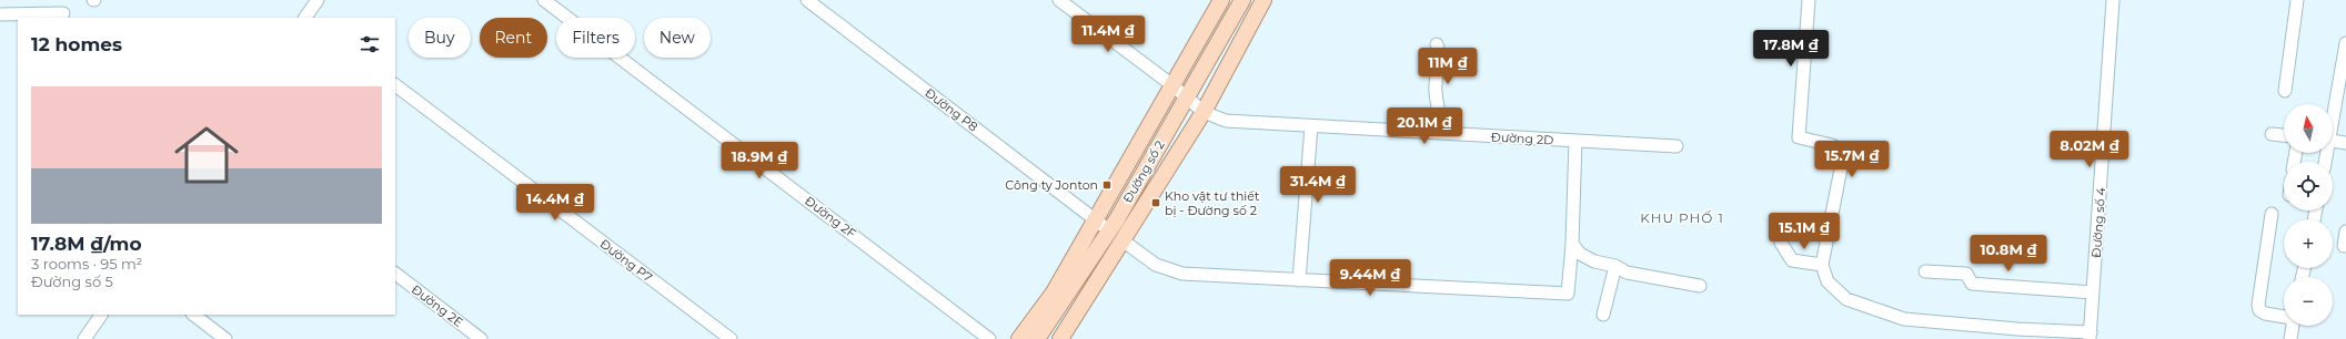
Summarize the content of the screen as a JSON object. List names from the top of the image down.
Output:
{
  "streets": {
    "main road": ["Đường số 2"],
    "street": [
      "Đường P8",
      "Đường 2D",
      "Đường 2F",
      "Đường số 4",
      "Đường P7",
      "Đường 2E"
    ]
  },
  "crossings": [
    ["Đường P8", "Đường số 2"],
    ["Đường 2D", "Đường số 2"]
  ],
  "districts": ["KHU PHỐ 1"],
  "places": {
    "transit": ["Công ty Jonton", "Kho vật tư thiết bị - Đường số 2"]
  },
  "north": "top",
  "page": {
    "price": [
      "11.4M ₫",
      "17.8M ₫",
      "11M ₫",
      "20.1M ₫",
      "8.02M ₫",
      "15.7M ₫",
      "18.9M ₫",
      "31.4M ₫",
      "14.4M ₫",
      "15.1M ₫",
      "10.8M ₫",
      "9.44M ₫"
    ],
    "chip": [
      "Buy",
      "Rent",
      "Filters",
      "New"
    ],
    "heading": "12 homes",
    "list": [
      {
        "name": "17.8M ₫/mo",
        "note": "3 rooms · 95 m² · Đường số 5"
      }
    ],
    "map_buttons": ["+", "−"]
  }
}
